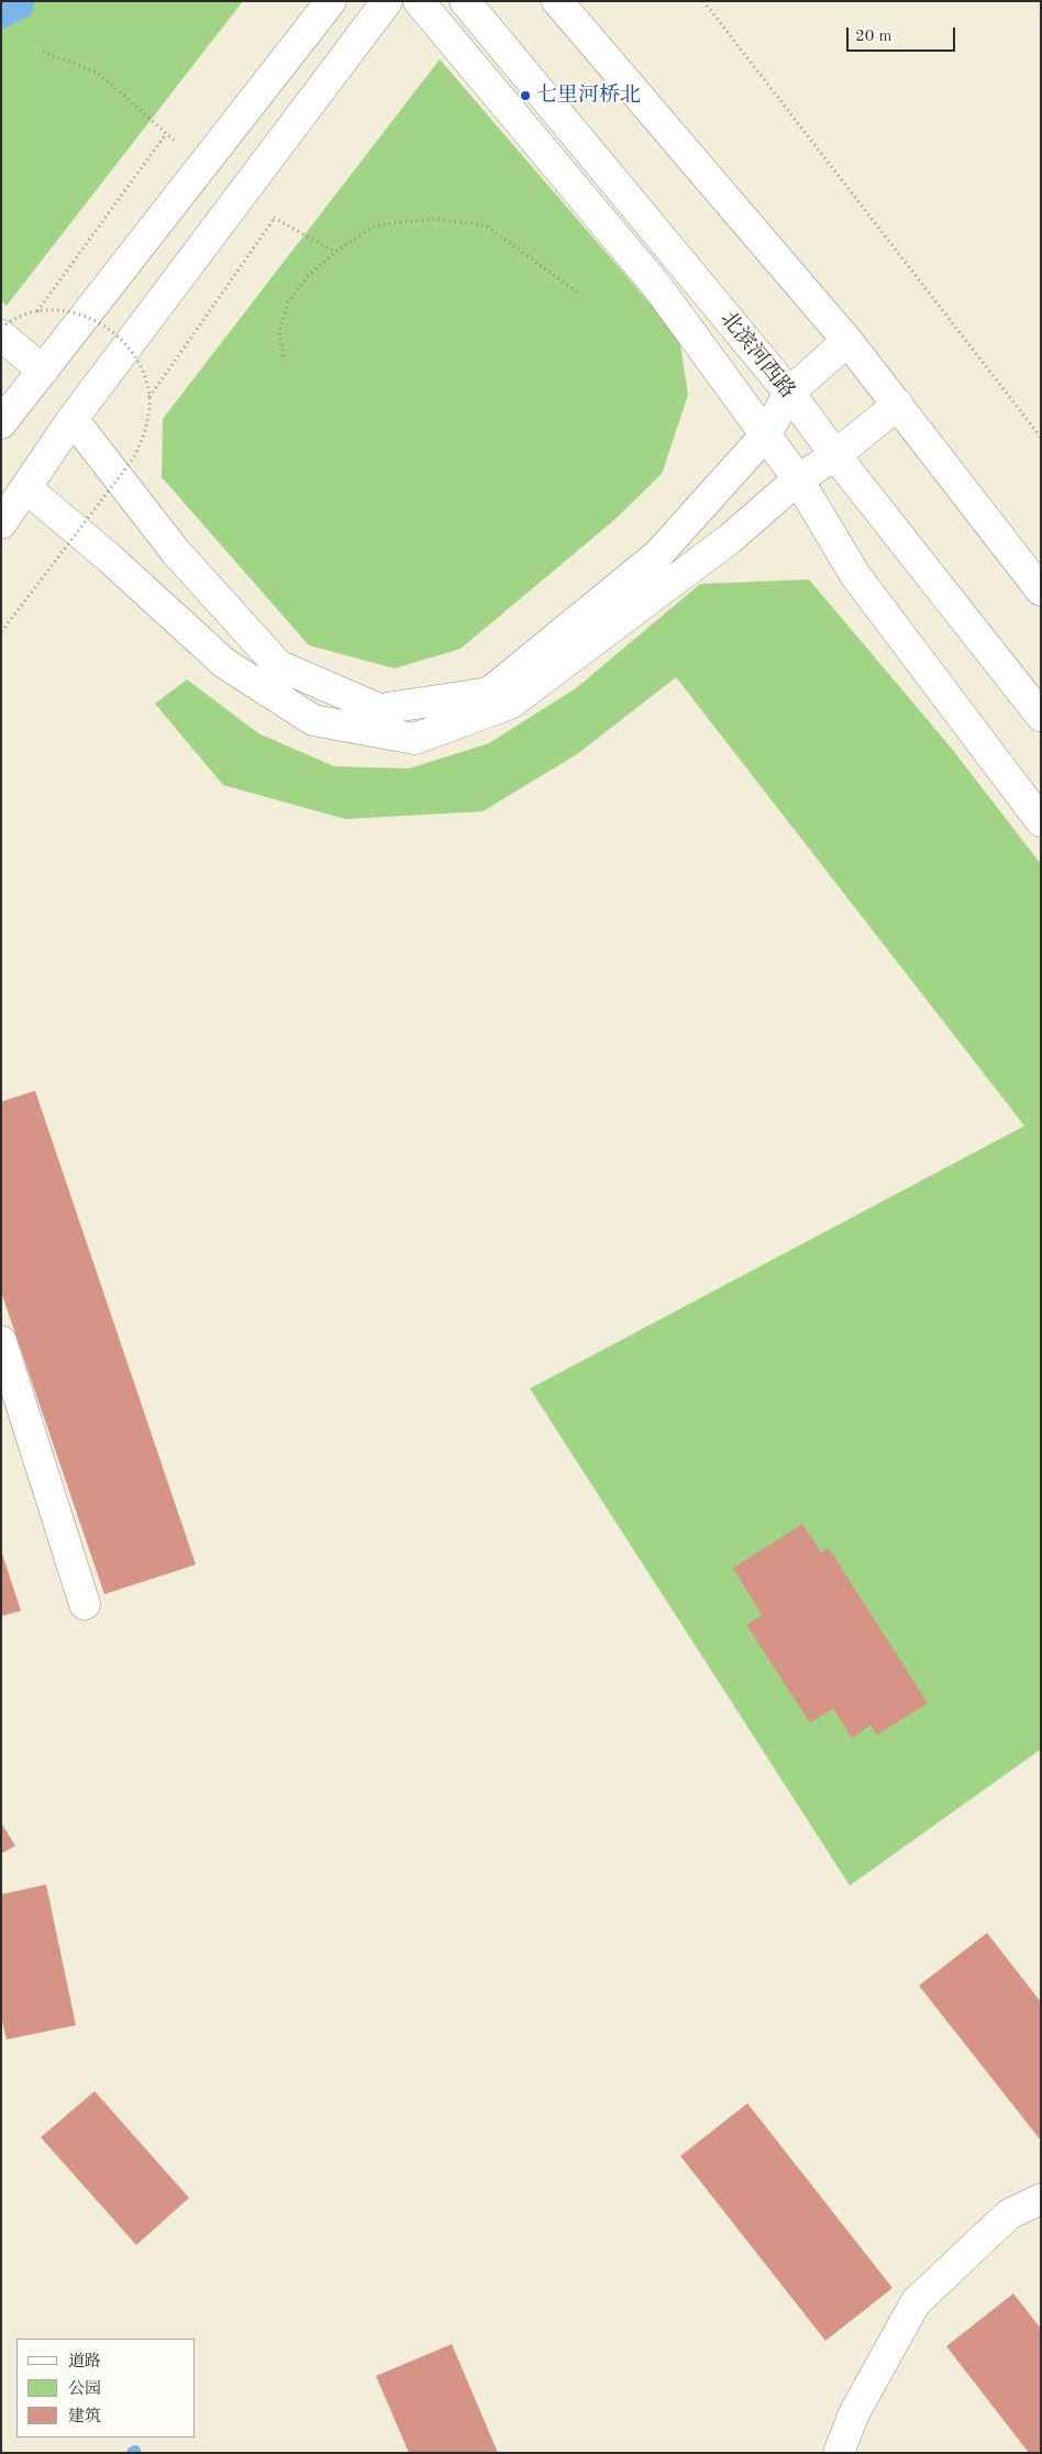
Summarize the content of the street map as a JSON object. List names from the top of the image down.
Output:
{
  "streets": {
    "main road": ["北滨河西路"]
  },
  "places": ["七里河桥北"],
  "legend": ["道路", "公园", "建筑"],
  "scale_bar": "20 m"
}
